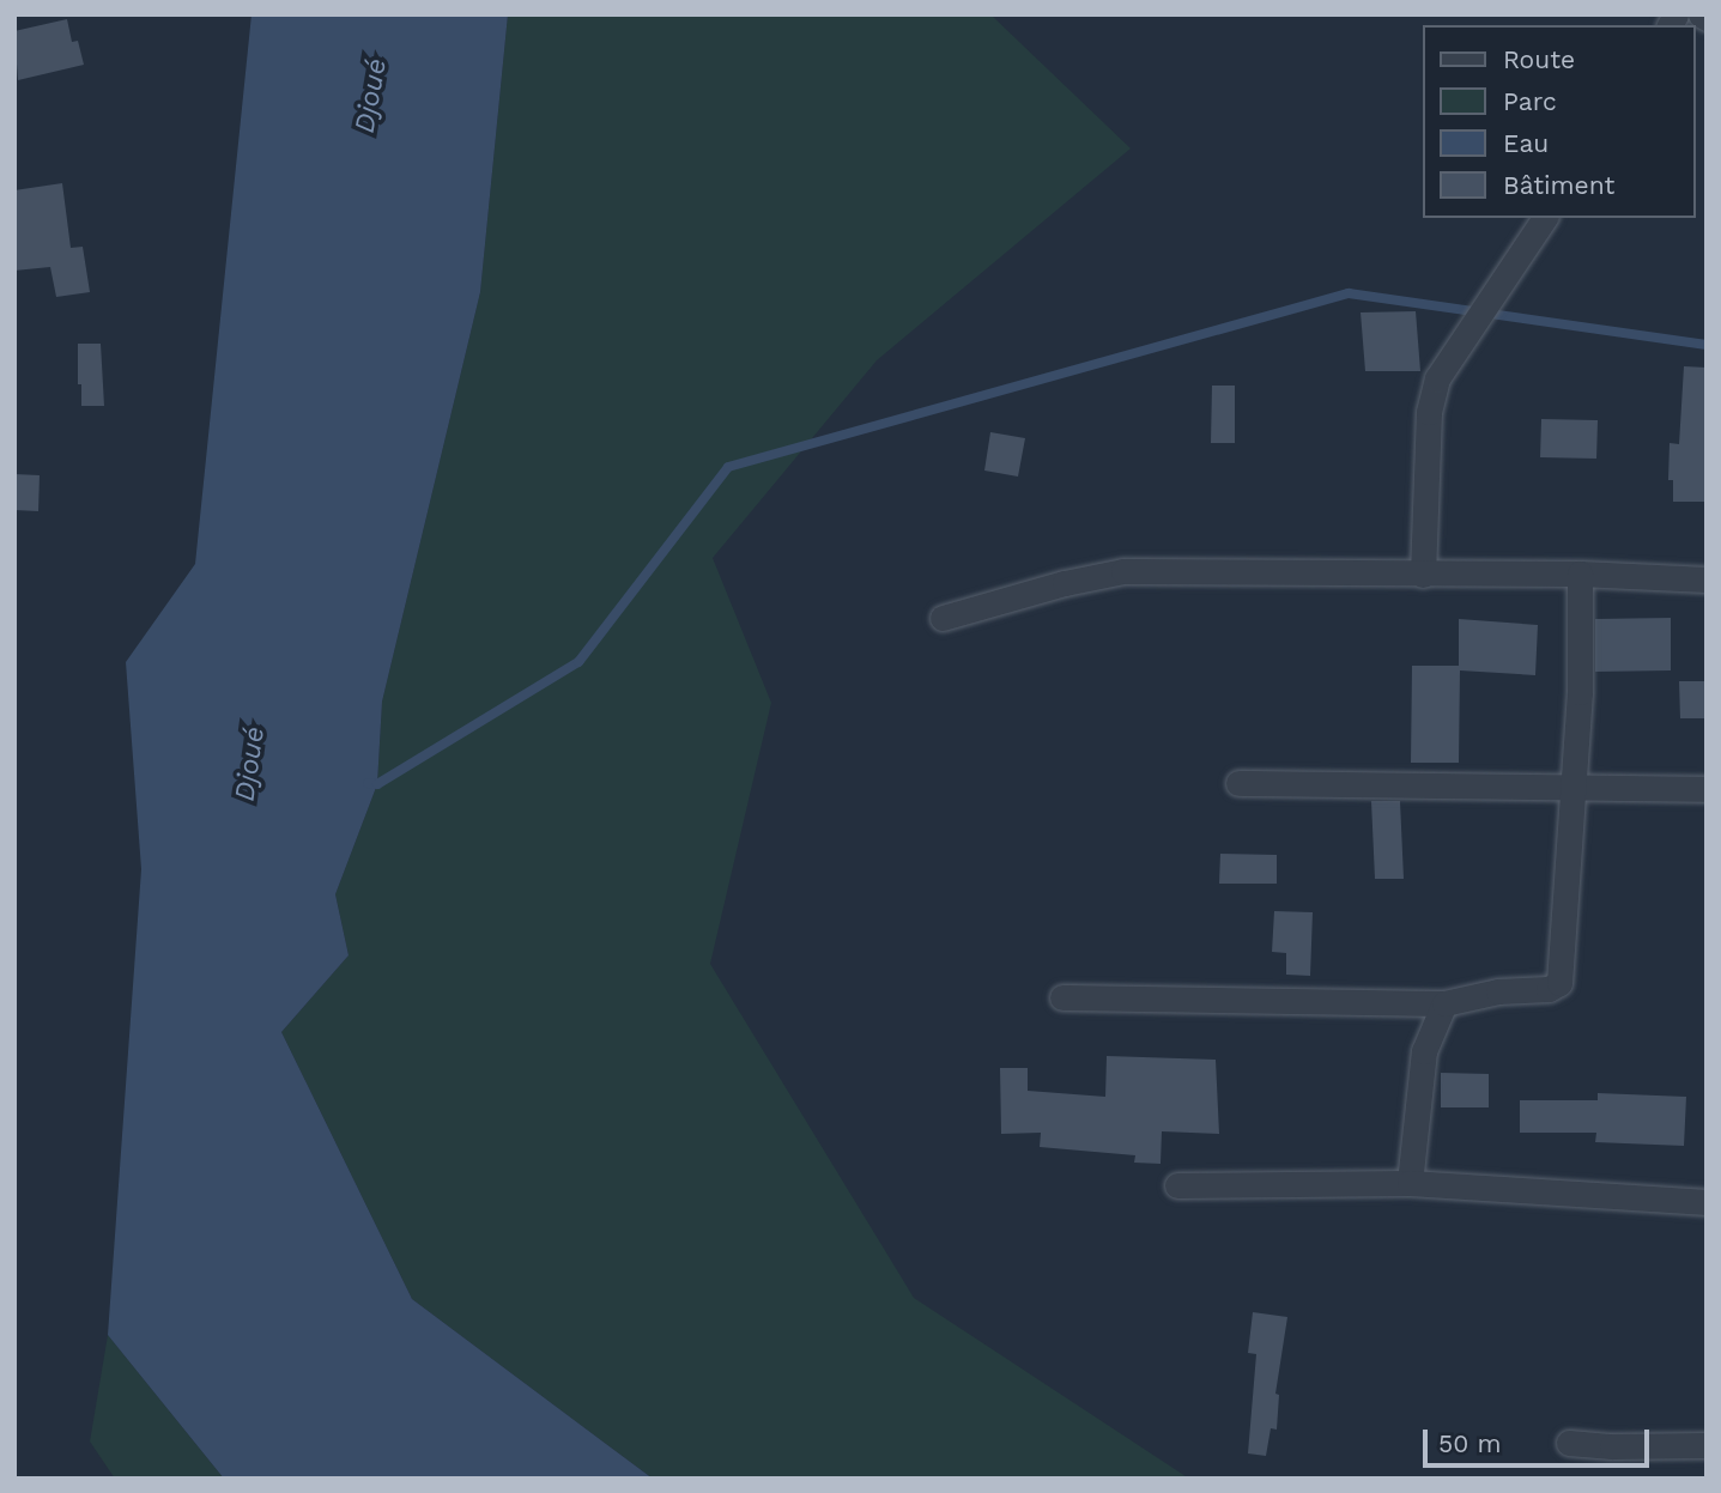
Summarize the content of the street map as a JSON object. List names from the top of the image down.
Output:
{
  "water": ["Djoué"],
  "legend": [
    "Route",
    "Parc",
    "Eau",
    "Bâtiment"
  ],
  "scale_bar": "50 m"
}
